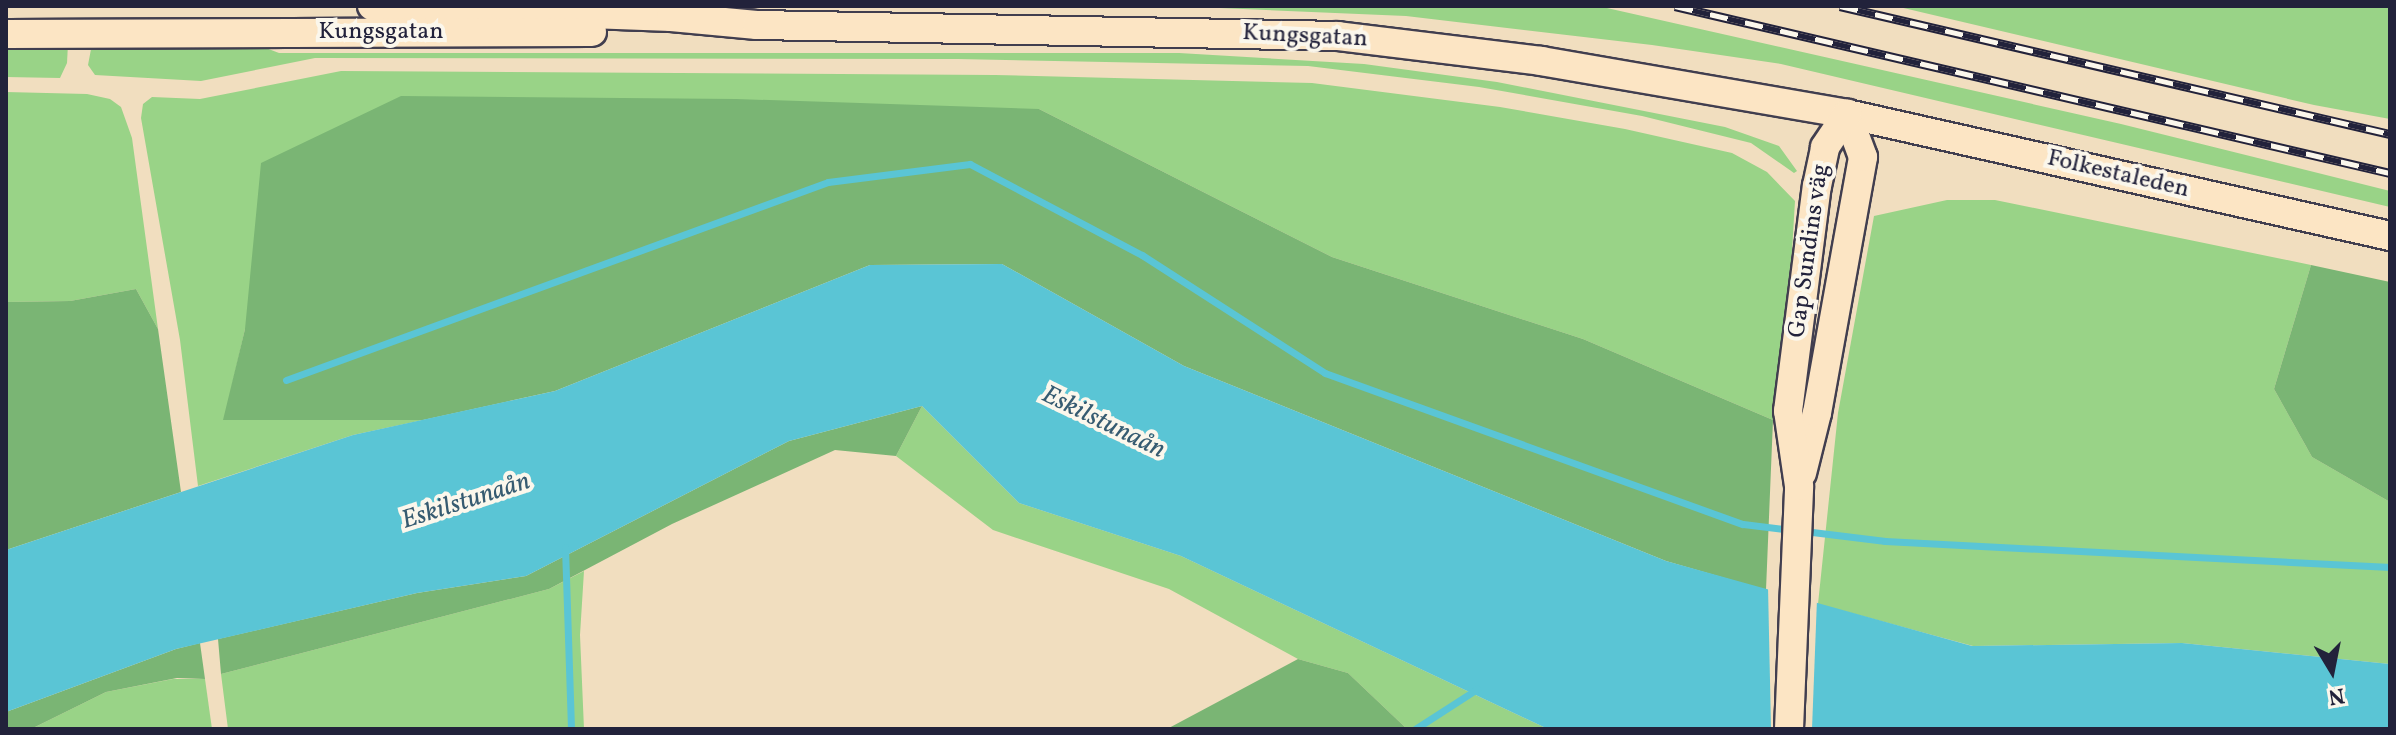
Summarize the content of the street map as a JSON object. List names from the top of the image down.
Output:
{
  "streets": {
    "main road": ["Kungsgatan", "Folkestaleden", "Gap Sundins väg"]
  },
  "crossings": [
    ["Kungsgatan", "Folkestaleden"],
    ["Kungsgatan", "Gap Sundins väg"],
    ["Folkestaleden", "Gap Sundins väg"]
  ],
  "water": ["Eskilstunaån"],
  "north": "bottom"
}
